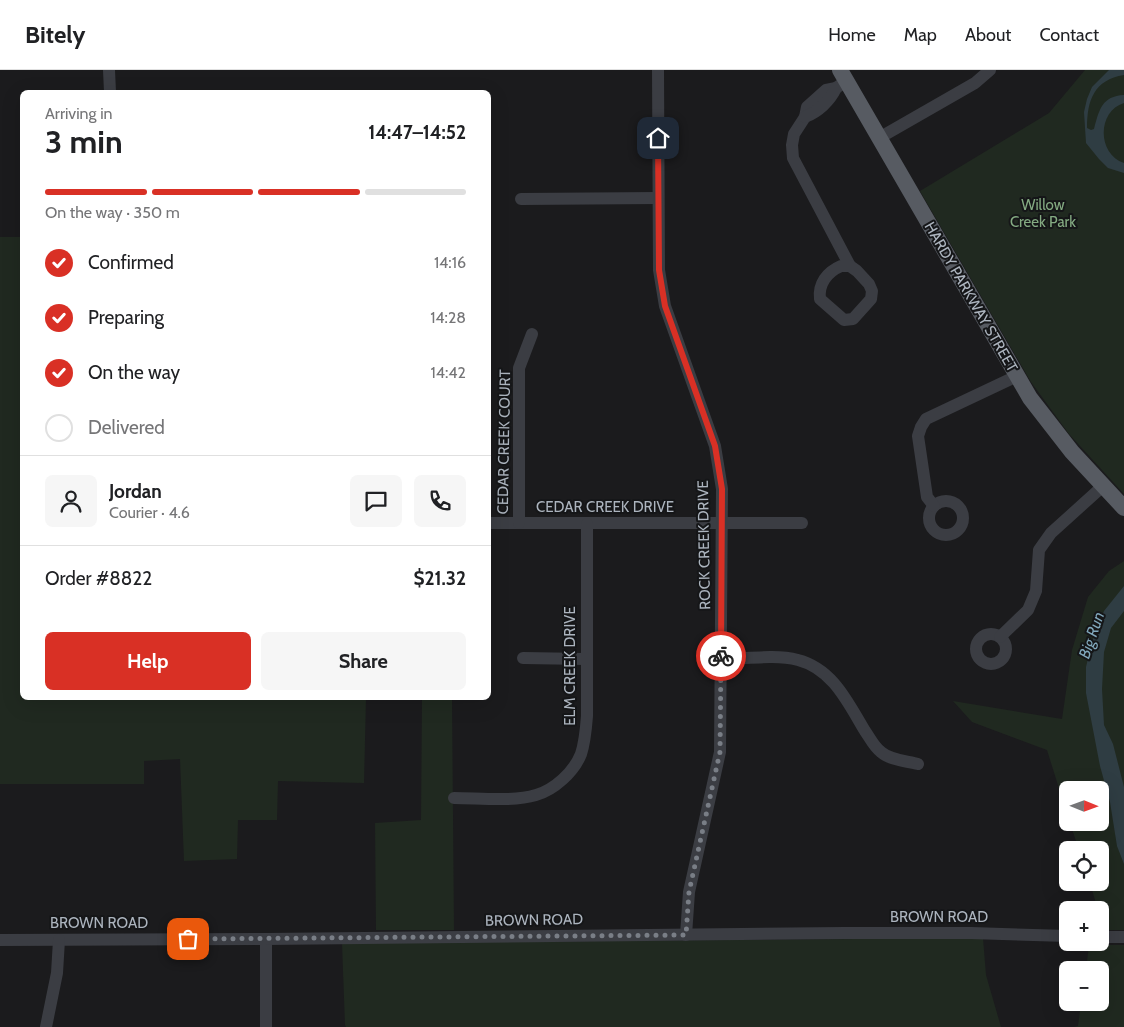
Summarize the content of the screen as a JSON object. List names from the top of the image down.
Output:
{
  "streets": {
    "main road": ["HARDY PARKWAY STREET"],
    "street": [
      "CEDAR CREEK COURT",
      "CEDAR CREEK DRIVE",
      "ROCK CREEK DRIVE",
      "ELM CREEK DRIVE",
      "BROWN ROAD"
    ]
  },
  "crossings": [
    ["CEDAR CREEK COURT", "CEDAR CREEK DRIVE"],
    ["CEDAR CREEK DRIVE", "ROCK CREEK DRIVE"],
    ["CEDAR CREEK DRIVE", "ELM CREEK DRIVE"],
    ["ROCK CREEK DRIVE", "BROWN ROAD"]
  ],
  "water": ["Big Run"],
  "parks": ["Willow Creek Park"],
  "north": "right",
  "page": {
    "header": "Bitely",
    "nav": [
      "Home",
      "Map",
      "About",
      "Contact"
    ],
    "heading": ["3 min", "Arriving in", "14:47–14:52"],
    "panel": [
      "Jordan",
      "Courier · 4.6",
      "Order #8822",
      "$21.32"
    ],
    "bar": "On the way · 350 m",
    "list": [
      ["Confirmed", "14:16"],
      ["Preparing", "14:28"],
      ["On the way", "14:42"],
      "Delivered"
    ],
    "buttons": ["Help", "Share"],
    "map_buttons": ["+", "−"]
  }
}
